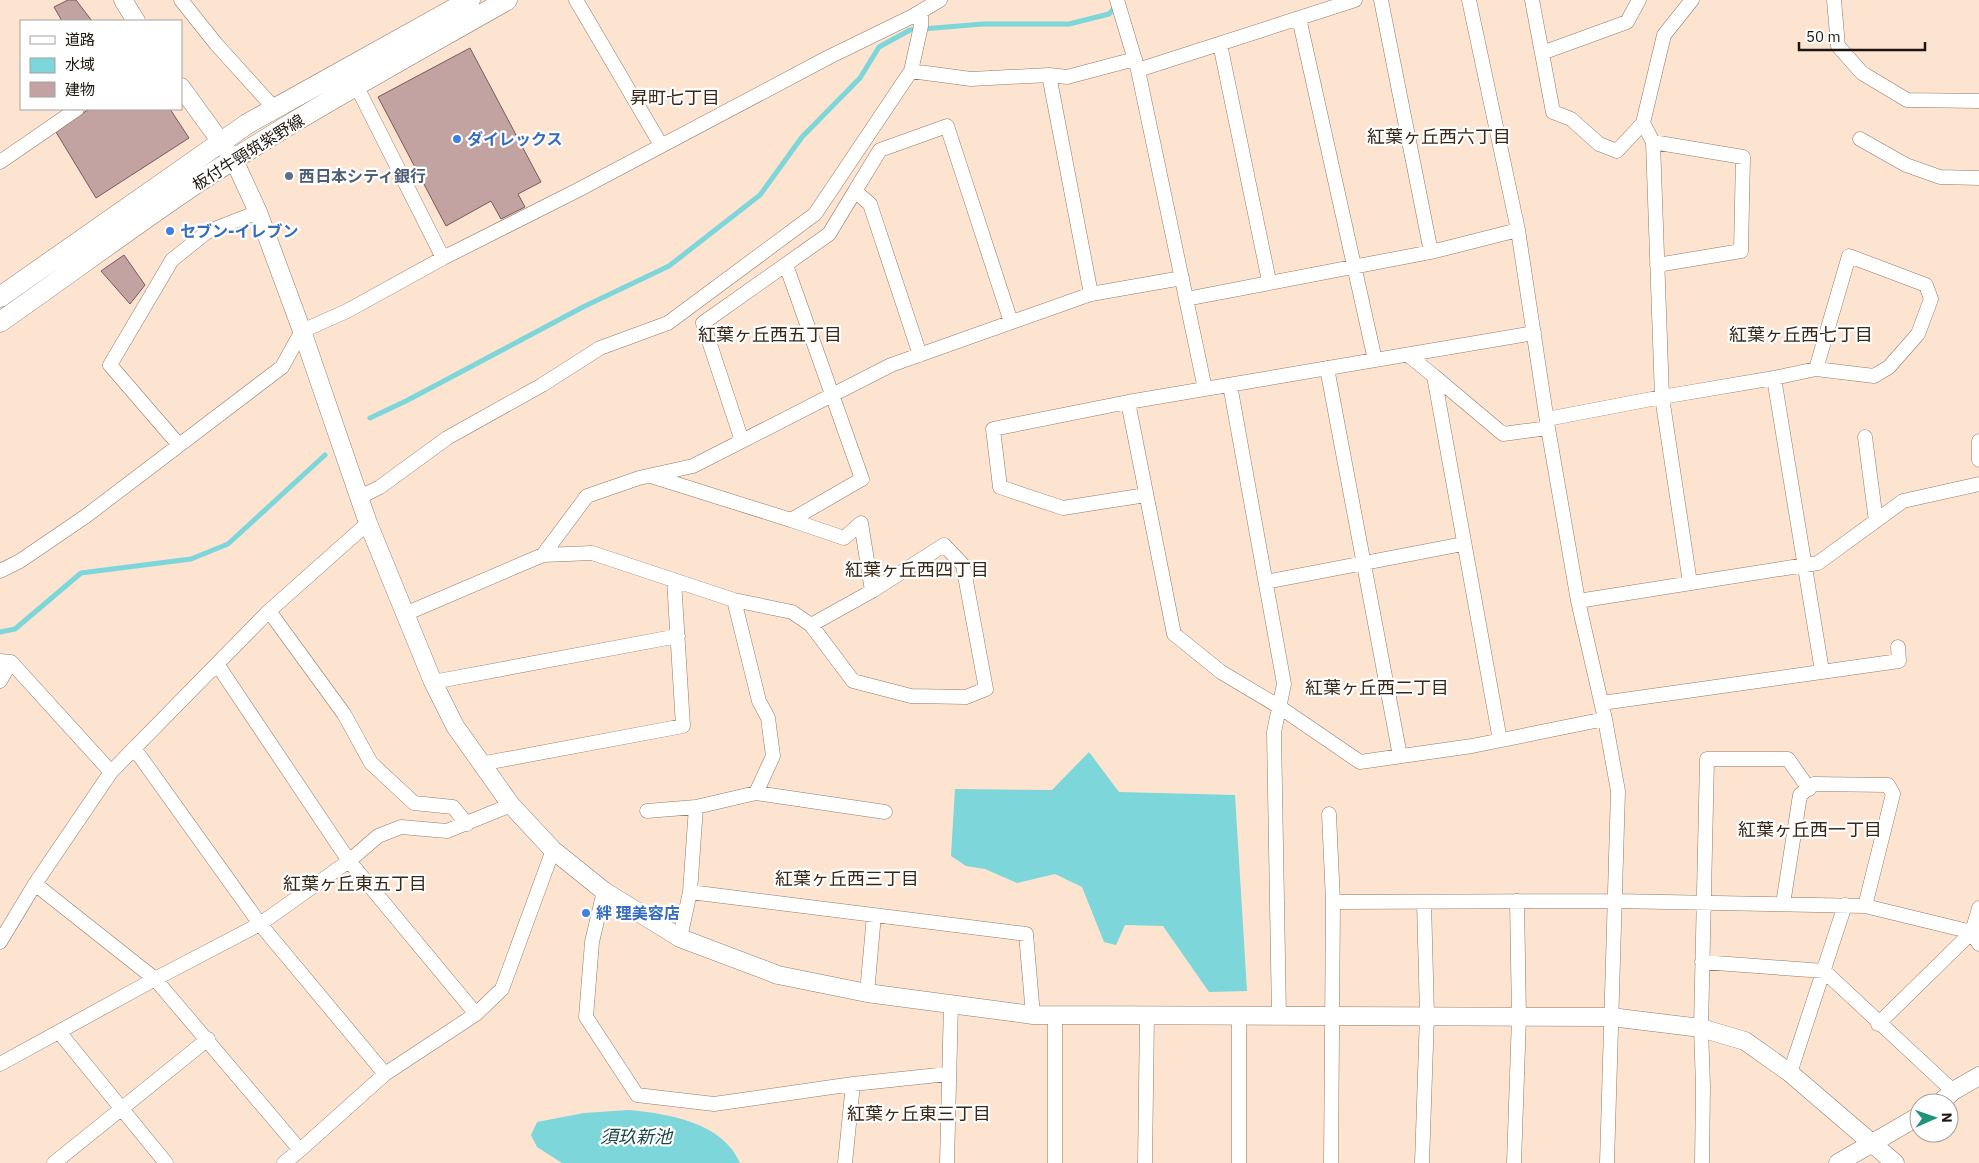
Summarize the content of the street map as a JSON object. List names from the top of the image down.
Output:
{
  "streets": {
    "main road": ["板付牛頸筑紫野線"]
  },
  "districts": [
    "昇町七丁目",
    "紅葉ヶ丘西六丁目",
    "紅葉ヶ丘西五丁目",
    "紅葉ヶ丘西七丁目",
    "紅葉ヶ丘西四丁目",
    "紅葉ヶ丘西二丁目",
    "紅葉ヶ丘西一丁目",
    "紅葉ヶ丘西三丁目",
    "紅葉ヶ丘東五丁目",
    "紅葉ヶ丘東三丁目"
  ],
  "water": ["須玖新池"],
  "places": [
    "ダイレックス",
    "西日本シティ銀行",
    "セブン-イレブン",
    "絆 理美容店"
  ],
  "legend": ["道路", "水域", "建物"],
  "scale_bar": "50 m",
  "north": "right"
}
